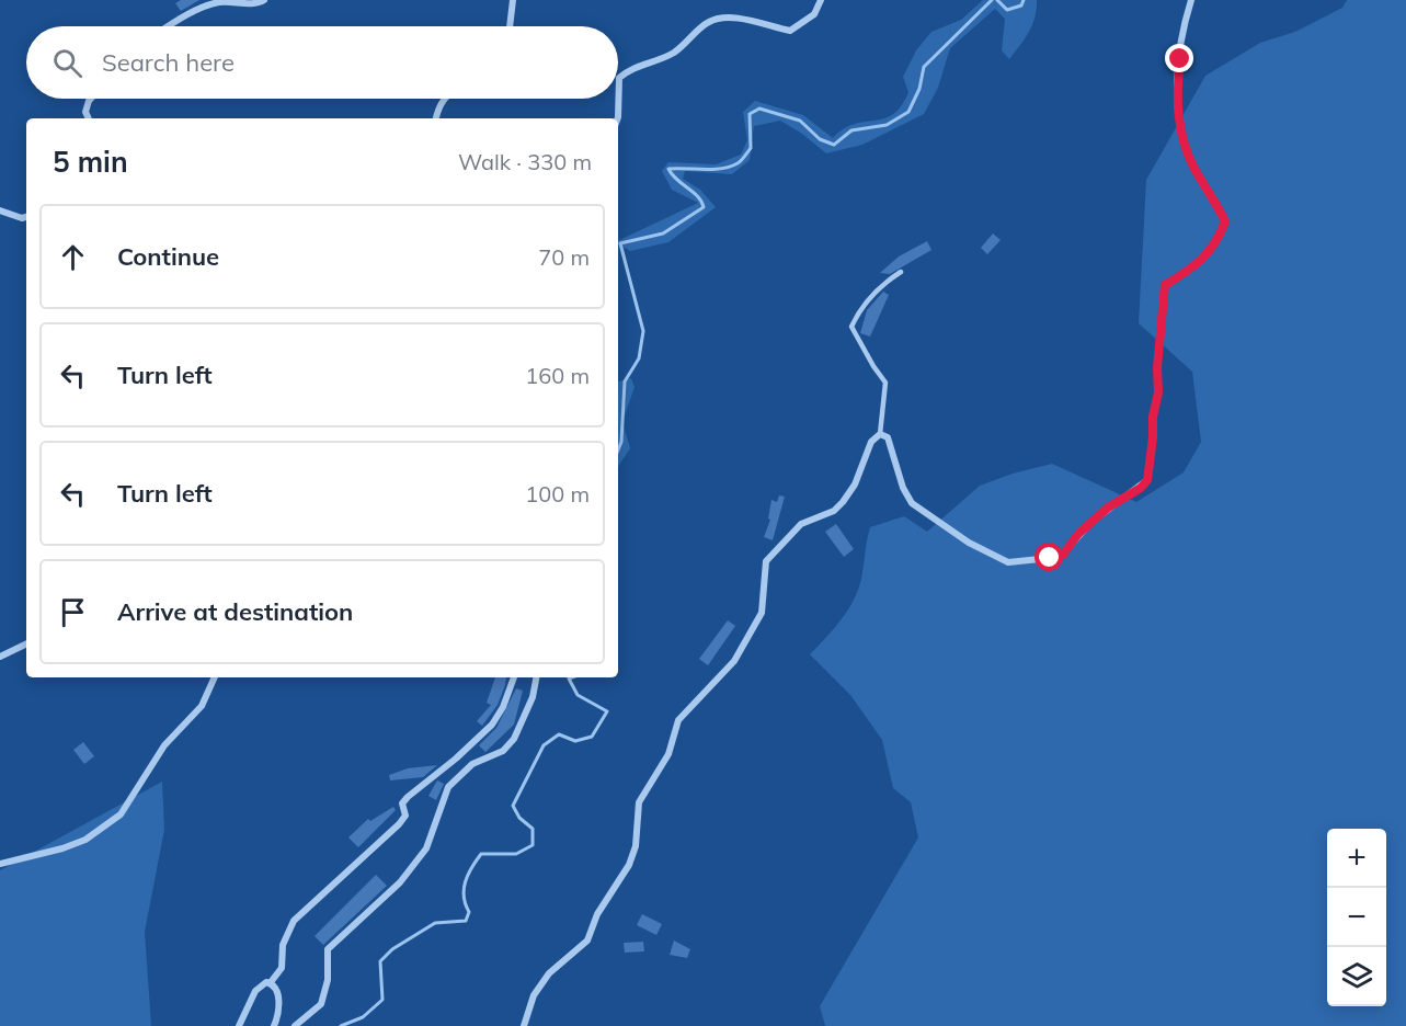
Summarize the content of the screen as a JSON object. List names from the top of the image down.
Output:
{
  "page": {
    "search": "Search here",
    "heading": ["5 min", "Walk · 330 m"],
    "list": [
      ["Continue", "70 m"],
      ["Turn left", "160 m"],
      ["Turn left", "100 m"],
      "Arrive at destination"
    ],
    "map_buttons": ["+", "−"]
  }
}
